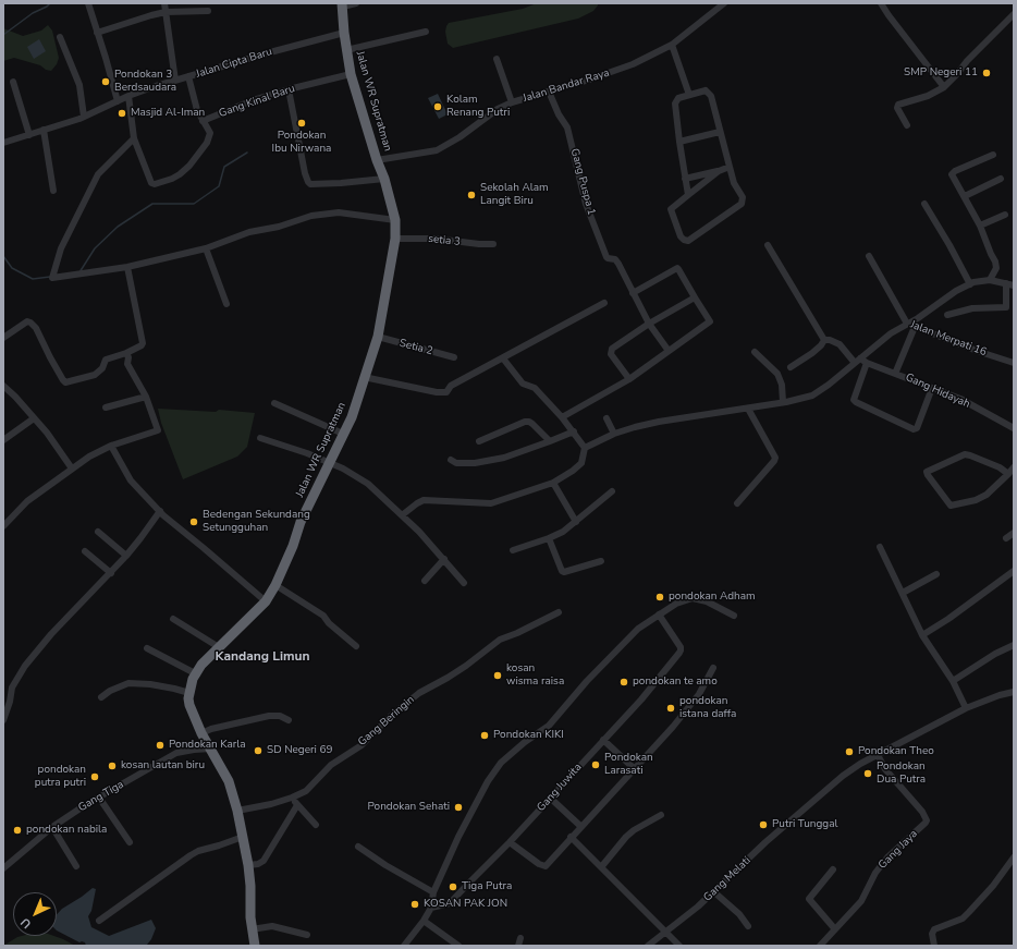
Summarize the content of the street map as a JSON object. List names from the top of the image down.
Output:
{
  "streets": {
    "highway": ["Jalan WR Supratman"],
    "street": [
      "Jalan Cipta Baru",
      "Jalan Bandar Raya",
      "Gang Kinal Baru",
      "Gang Puspa 1",
      "setia 3",
      "Jalan Merpati 16",
      "Setia 2",
      "Gang Hidayah",
      "Gang Beringin",
      "Gang Juwita",
      "Gang Tiga",
      "Gang Jaya",
      "Gang Melati"
    ]
  },
  "crossings": [
    ["Jalan Cipta Baru", "Jalan WR Supratman"],
    ["Jalan Bandar Raya", "Jalan WR Supratman"],
    ["Jalan Bandar Raya", "Gang Puspa 1"],
    ["Gang Kinal Baru", "Jalan WR Supratman"],
    ["Jalan WR Supratman", "setia 3"],
    ["Jalan WR Supratman", "Setia 2"],
    ["Gang Jaya", "Gang Melati"]
  ],
  "districts": ["Kandang Limun"],
  "places": [
    "SMP Negeri 11",
    "Pondokan 3 Berdsaudara",
    "Kolam Renang Putri",
    "Masjid Al-Iman",
    "Pondokan Ibu Nirwana",
    "Sekolah Alam Langit Biru",
    "Bedengan Sekundang Setungguhan",
    "pondokan Adham",
    "kosan wisma raisa",
    "pondokan te amo",
    "pondokan istana daffa",
    "Pondokan KIKI",
    "Pondokan Karla",
    "SD Negeri 69",
    "Pondokan Theo",
    "Pondokan Larasati",
    "kosan lautan biru",
    "Pondokan Dua Putra",
    "pondokan putra putri",
    "Pondokan Sehati",
    "Putri Tunggal",
    "pondokan nabila",
    "Tiga Putra",
    "KOSAN PAK JON"
  ],
  "north": "bottom left"
}
